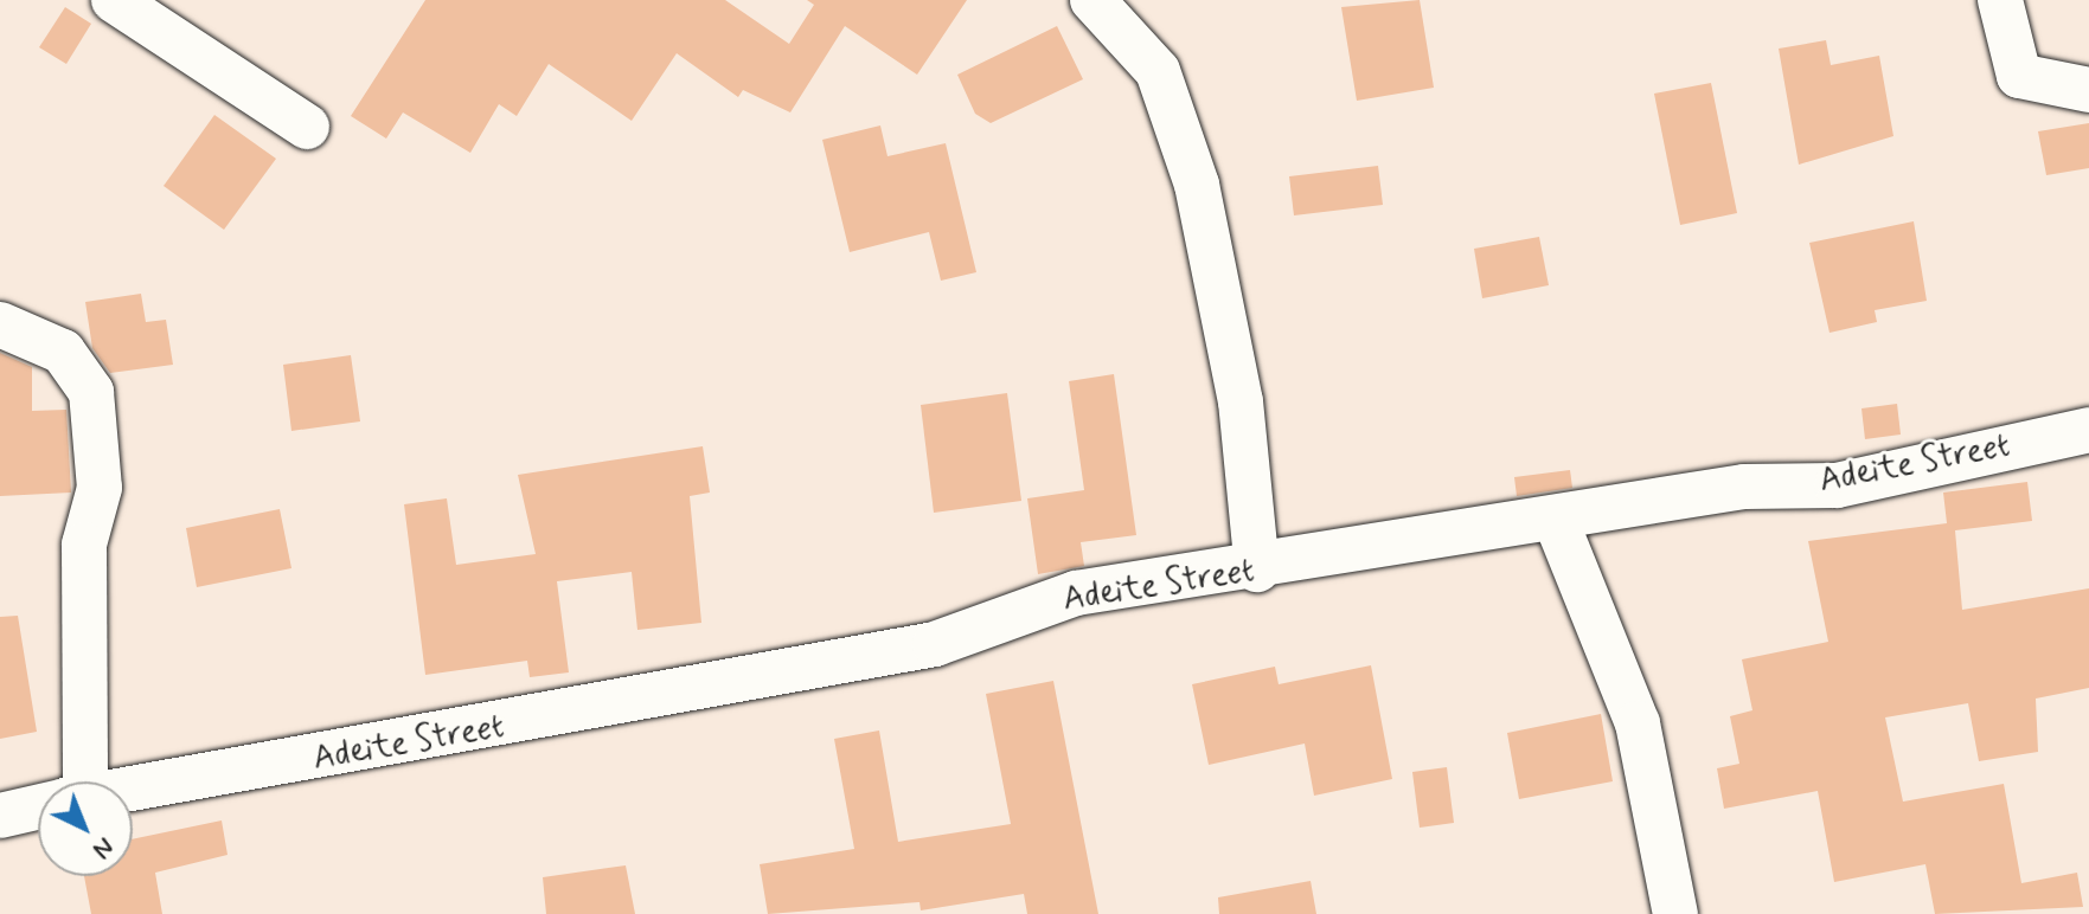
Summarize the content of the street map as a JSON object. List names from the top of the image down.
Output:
{
  "streets": {
    "street": ["Adeite Street"]
  },
  "north": "bottom right"
}
